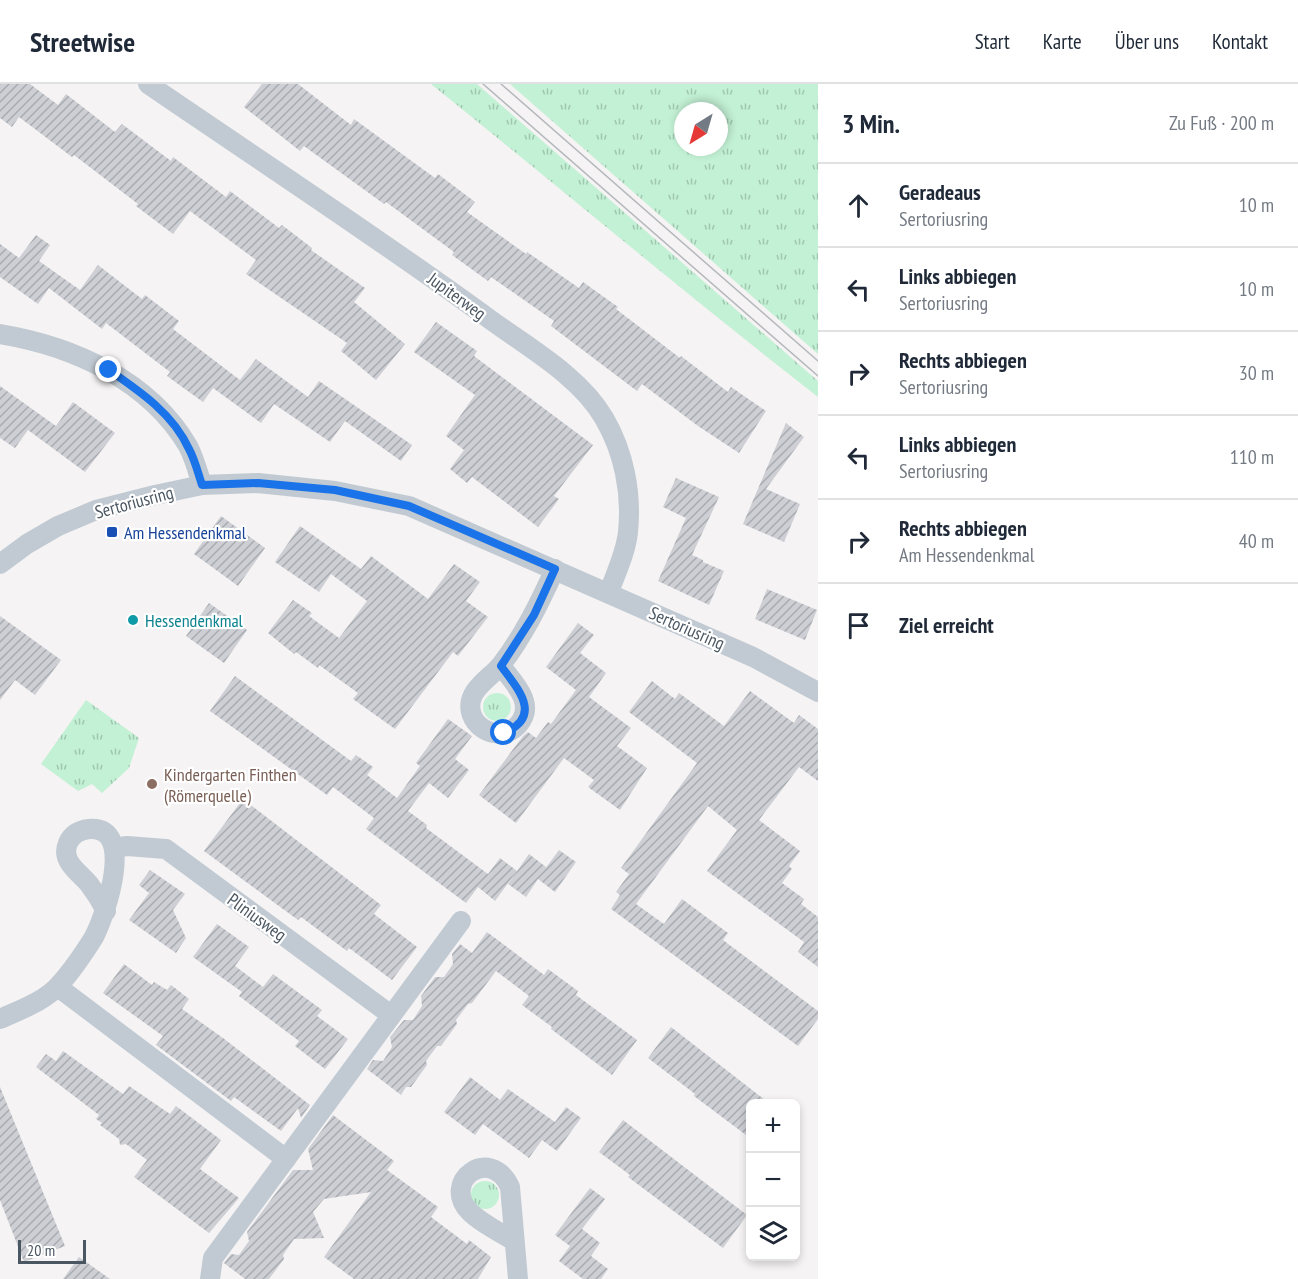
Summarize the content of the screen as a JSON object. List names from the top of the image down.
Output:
{
  "streets": {
    "street": ["Jupiterweg", "Sertoriusring", "Pliniusweg"]
  },
  "crossings": [
    ["Jupiterweg", "Sertoriusring"]
  ],
  "places": {
    "transit": ["Am Hessendenkmal"],
    "other": ["Hessendenkmal", "Kindergarten Finthen (Römerquelle)"]
  },
  "scale_bar": "20 m",
  "north": "bottom left",
  "page": {
    "header": "Streetwise",
    "nav": [
      "Start",
      "Karte",
      "Über uns",
      "Kontakt"
    ],
    "heading": ["3 Min.", "Zu Fuß · 200 m"],
    "list": [
      ["Geradeaus", "Sertoriusring", "10 m"],
      ["Links abbiegen", "Sertoriusring", "10 m"],
      ["Rechts abbiegen", "Sertoriusring", "30 m"],
      ["Links abbiegen", "Sertoriusring", "110 m"],
      ["Rechts abbiegen", "Am Hessendenkmal", "40 m"],
      "Ziel erreicht"
    ],
    "map_buttons": ["+", "−"],
    "scale": "20 m"
  }
}
